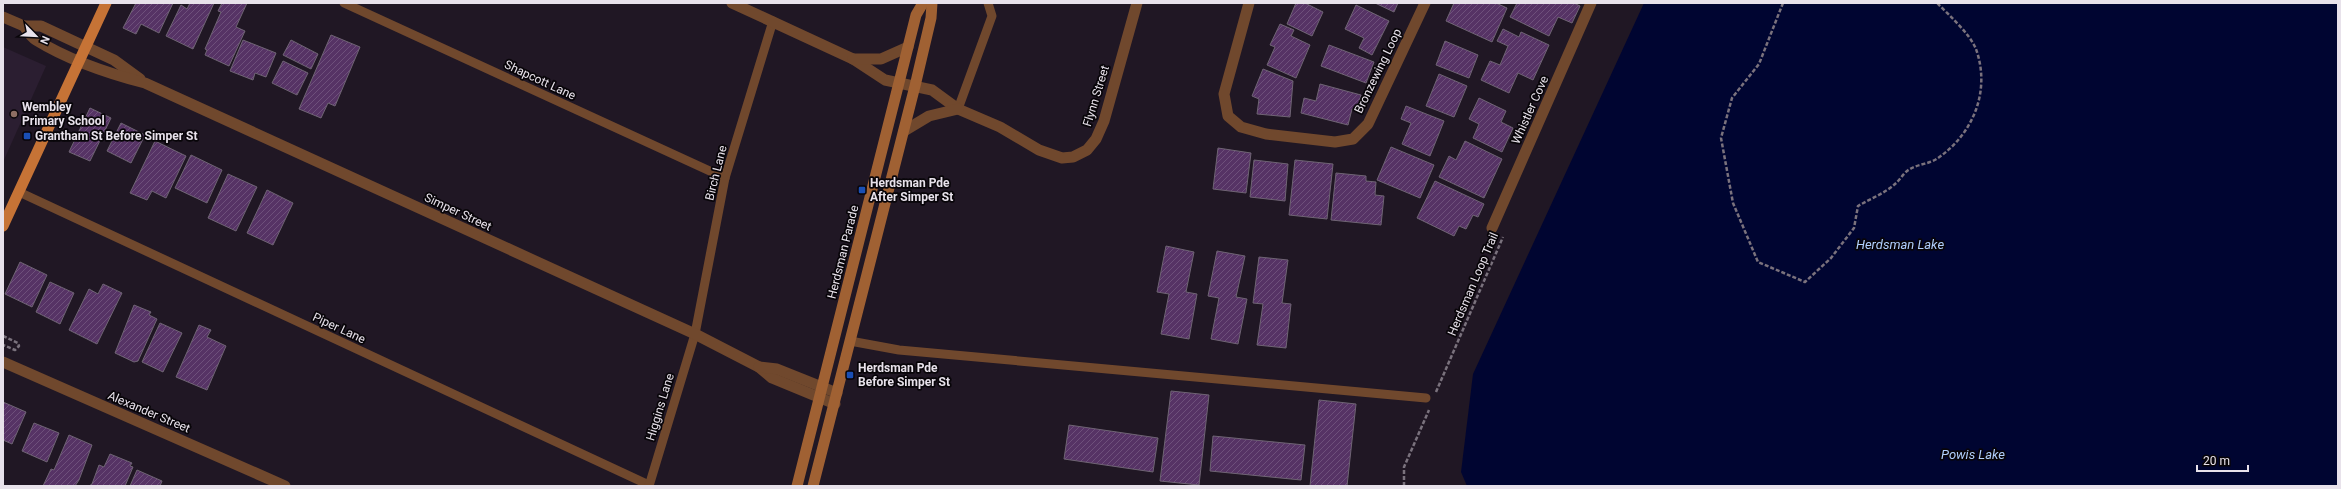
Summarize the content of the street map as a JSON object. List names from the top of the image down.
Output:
{
  "streets": {
    "main road": ["Herdsman Parade"],
    "street": [
      "Bronzewing Loop",
      "Flynn Street",
      "Whistler Cove",
      "Simper Street",
      "Alexander Street"
    ],
    "lane": [
      "Shapcott Lane",
      "Birch Lane",
      "Piper Lane",
      "Higgins Lane"
    ],
    "path": ["Herdsman Loop Trail"]
  },
  "crossings": [
    ["Shapcott Lane", "Birch Lane"],
    ["Flynn Street", "Birch Lane"],
    ["Flynn Street", "Herdsman Parade"],
    ["Birch Lane", "Simper Street"],
    ["Birch Lane", "Higgins Lane"],
    ["Simper Street", "Herdsman Parade"],
    ["Simper Street", "Higgins Lane"],
    ["Piper Lane", "Higgins Lane"]
  ],
  "water": ["Herdsman Lake", "Powis Lake"],
  "places": {
    "other": ["Wembley Primary School"],
    "transit": ["Grantham St Before Simper St", "Herdsman Pde After Simper St", "Herdsman Pde Before Simper St"]
  },
  "scale_bar": "20 m",
  "north": "bottom right"
}
